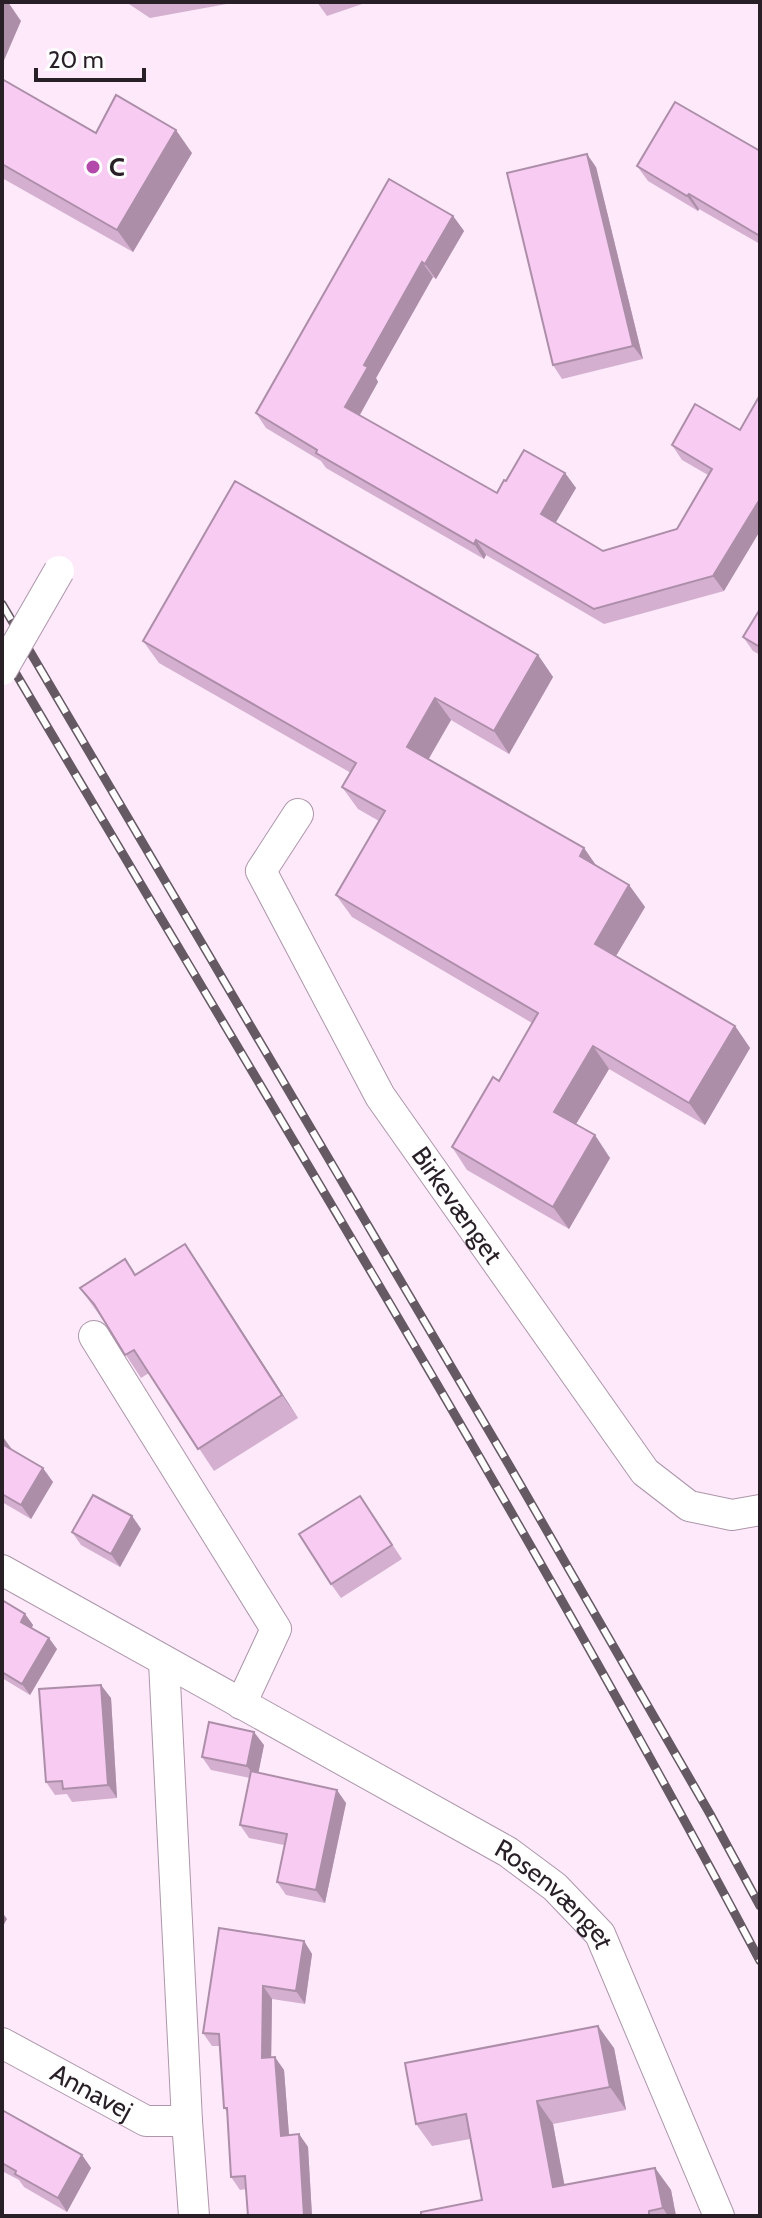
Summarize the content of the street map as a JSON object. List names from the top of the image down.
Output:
{
  "streets": {
    "street": ["Birkevænget", "Rosenvænget", "Annavej"]
  },
  "places": ["C"],
  "scale_bar": "20 m"
}
